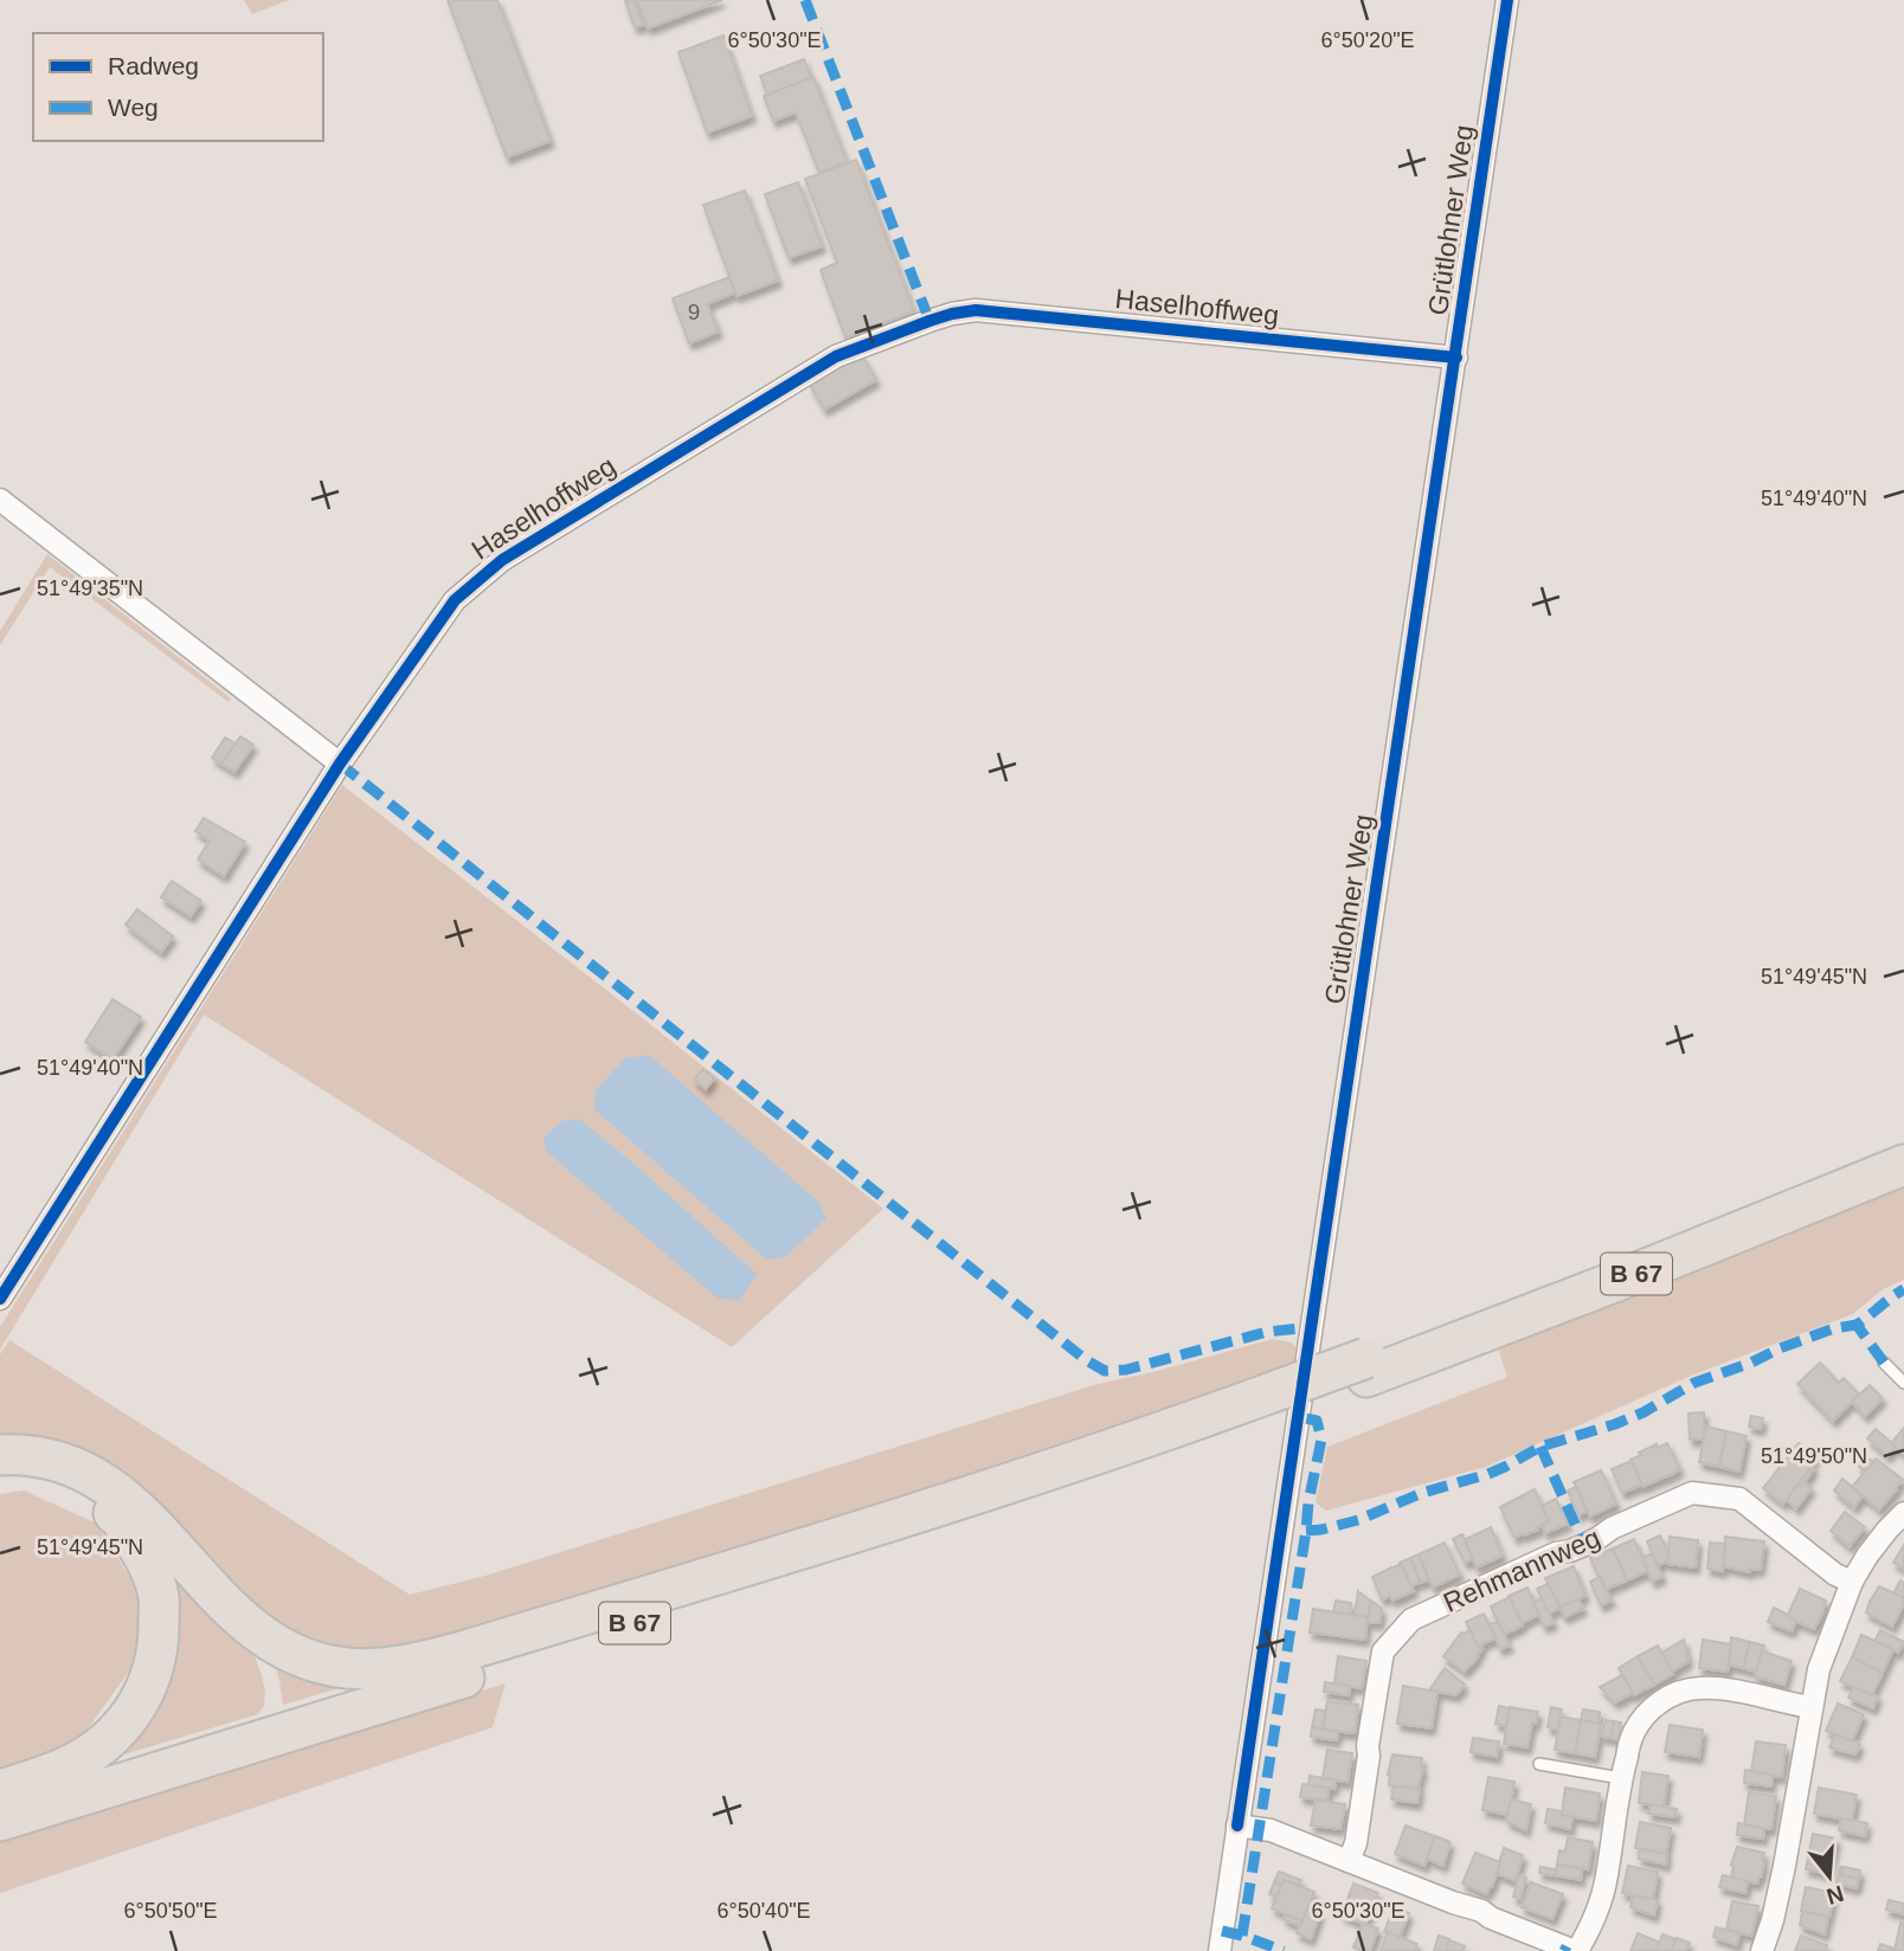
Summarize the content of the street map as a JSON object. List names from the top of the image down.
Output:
{
  "streets": {
    "highway": ["B 67"],
    "street": ["Grütlohner Weg", "Haselhoffweg", "Rehmannweg"]
  },
  "crossings": [
    ["Grütlohner Weg", "Haselhoffweg"]
  ],
  "house_numbers": ["9"],
  "legend": ["Radweg", "Weg"],
  "north": "bottom",
  "coordinates": [
    "6°50'30\"E",
    "6°50'20\"E",
    "51°49'40\"N",
    "51°49'35\"N",
    "51°49'45\"N",
    "51°49'50\"N",
    "6°50'50\"E",
    "6°50'40\"E"
  ]
}
